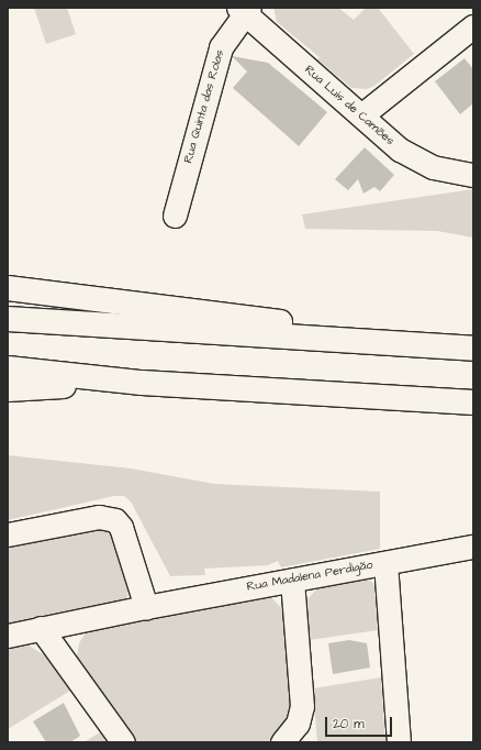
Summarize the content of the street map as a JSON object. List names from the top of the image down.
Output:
{
  "streets": {
    "street": ["Rua Luís de Camões", "Rua Quinta das Rolas", "Rua Madalena Perdigão"]
  },
  "crossings": [
    ["Rua Luís de Camões", "Rua Quinta das Rolas"]
  ],
  "scale_bar": "20 m"
}
